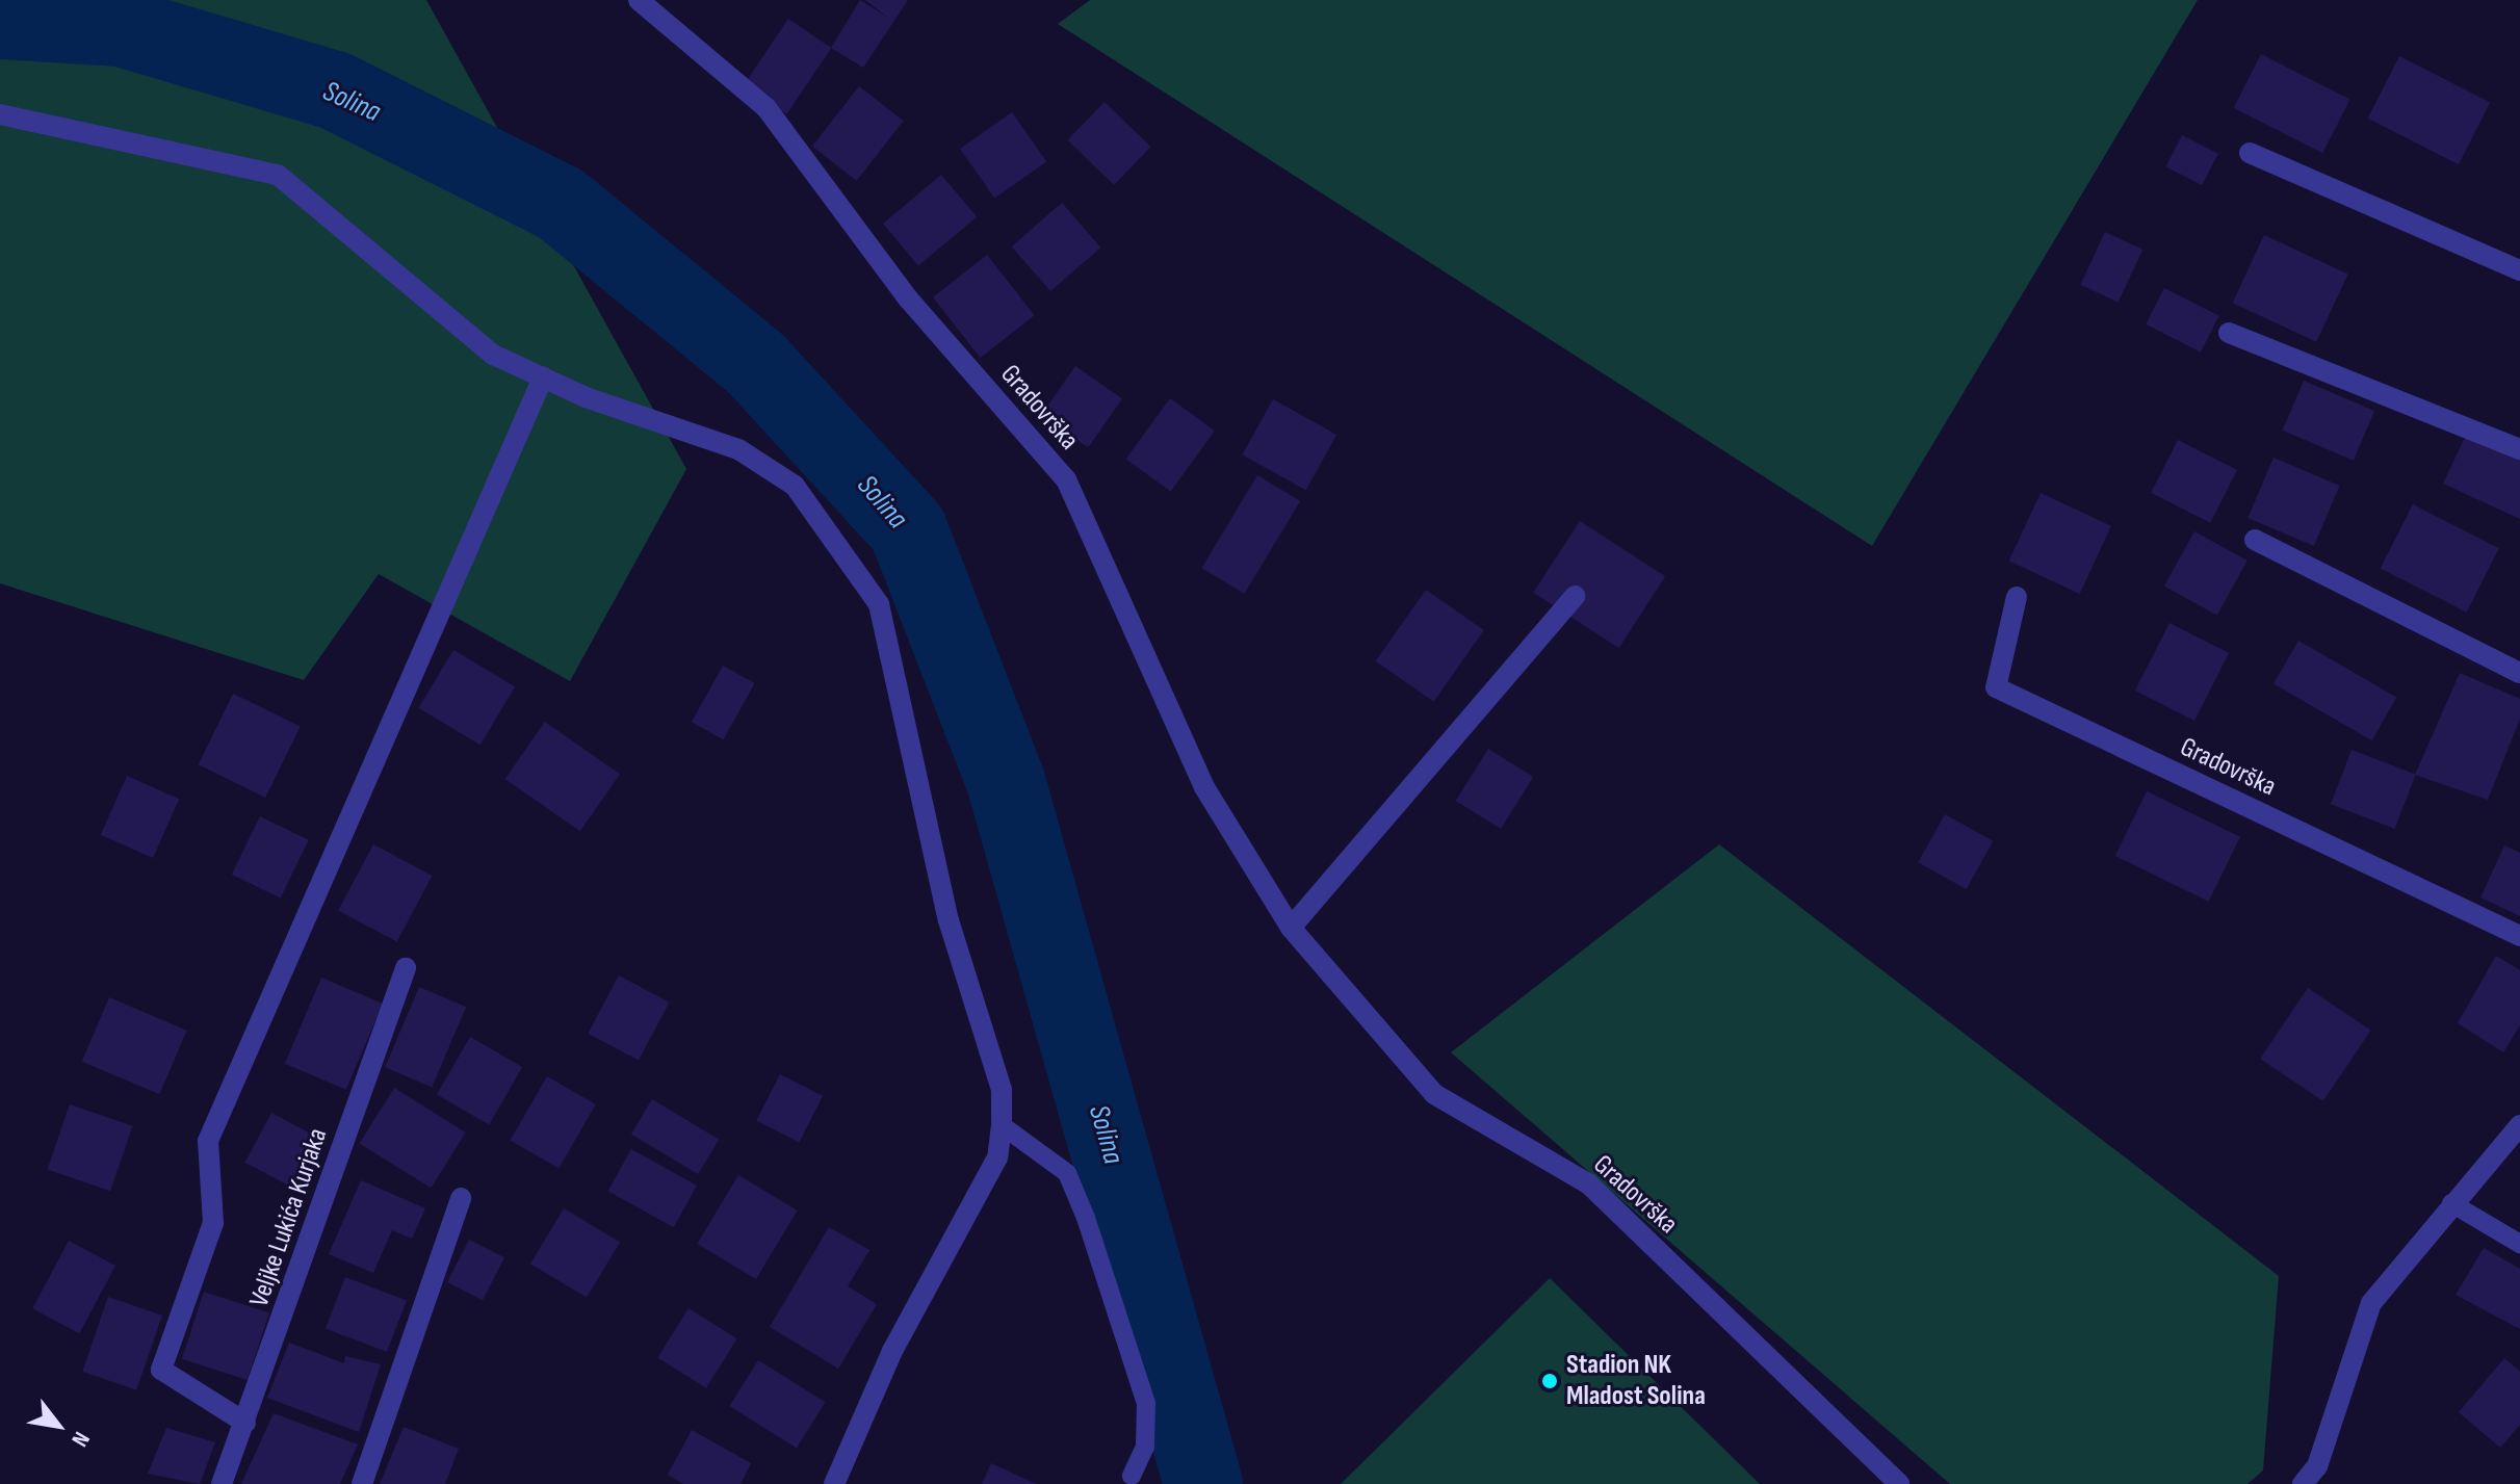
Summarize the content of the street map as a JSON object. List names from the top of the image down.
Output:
{
  "streets": {
    "street": ["Gradovrška", "Veljke Lukića Kurjaka"]
  },
  "water": ["Solina"],
  "places": ["Stadion NK Mladost Solina"],
  "north": "bottom right"
}
